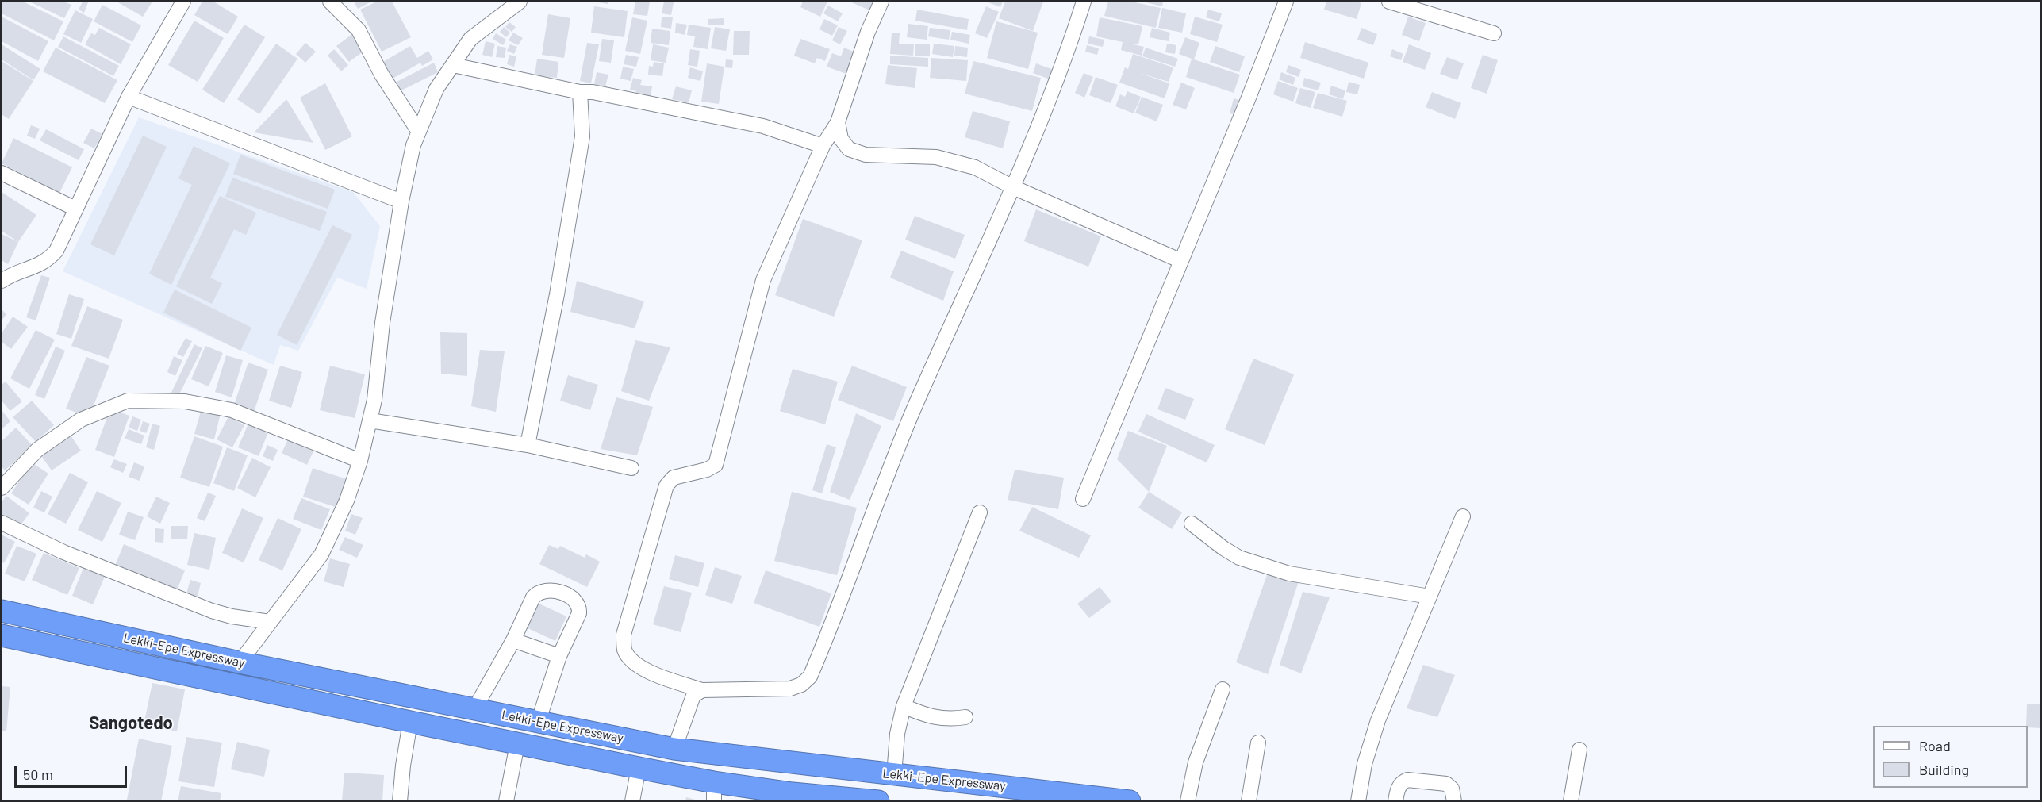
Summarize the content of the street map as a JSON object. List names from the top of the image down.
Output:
{
  "streets": {
    "highway": ["Lekki-Epe Expressway"]
  },
  "districts": ["Sangotedo"],
  "legend": ["Road", "Building"],
  "scale_bar": "50 m"
}
